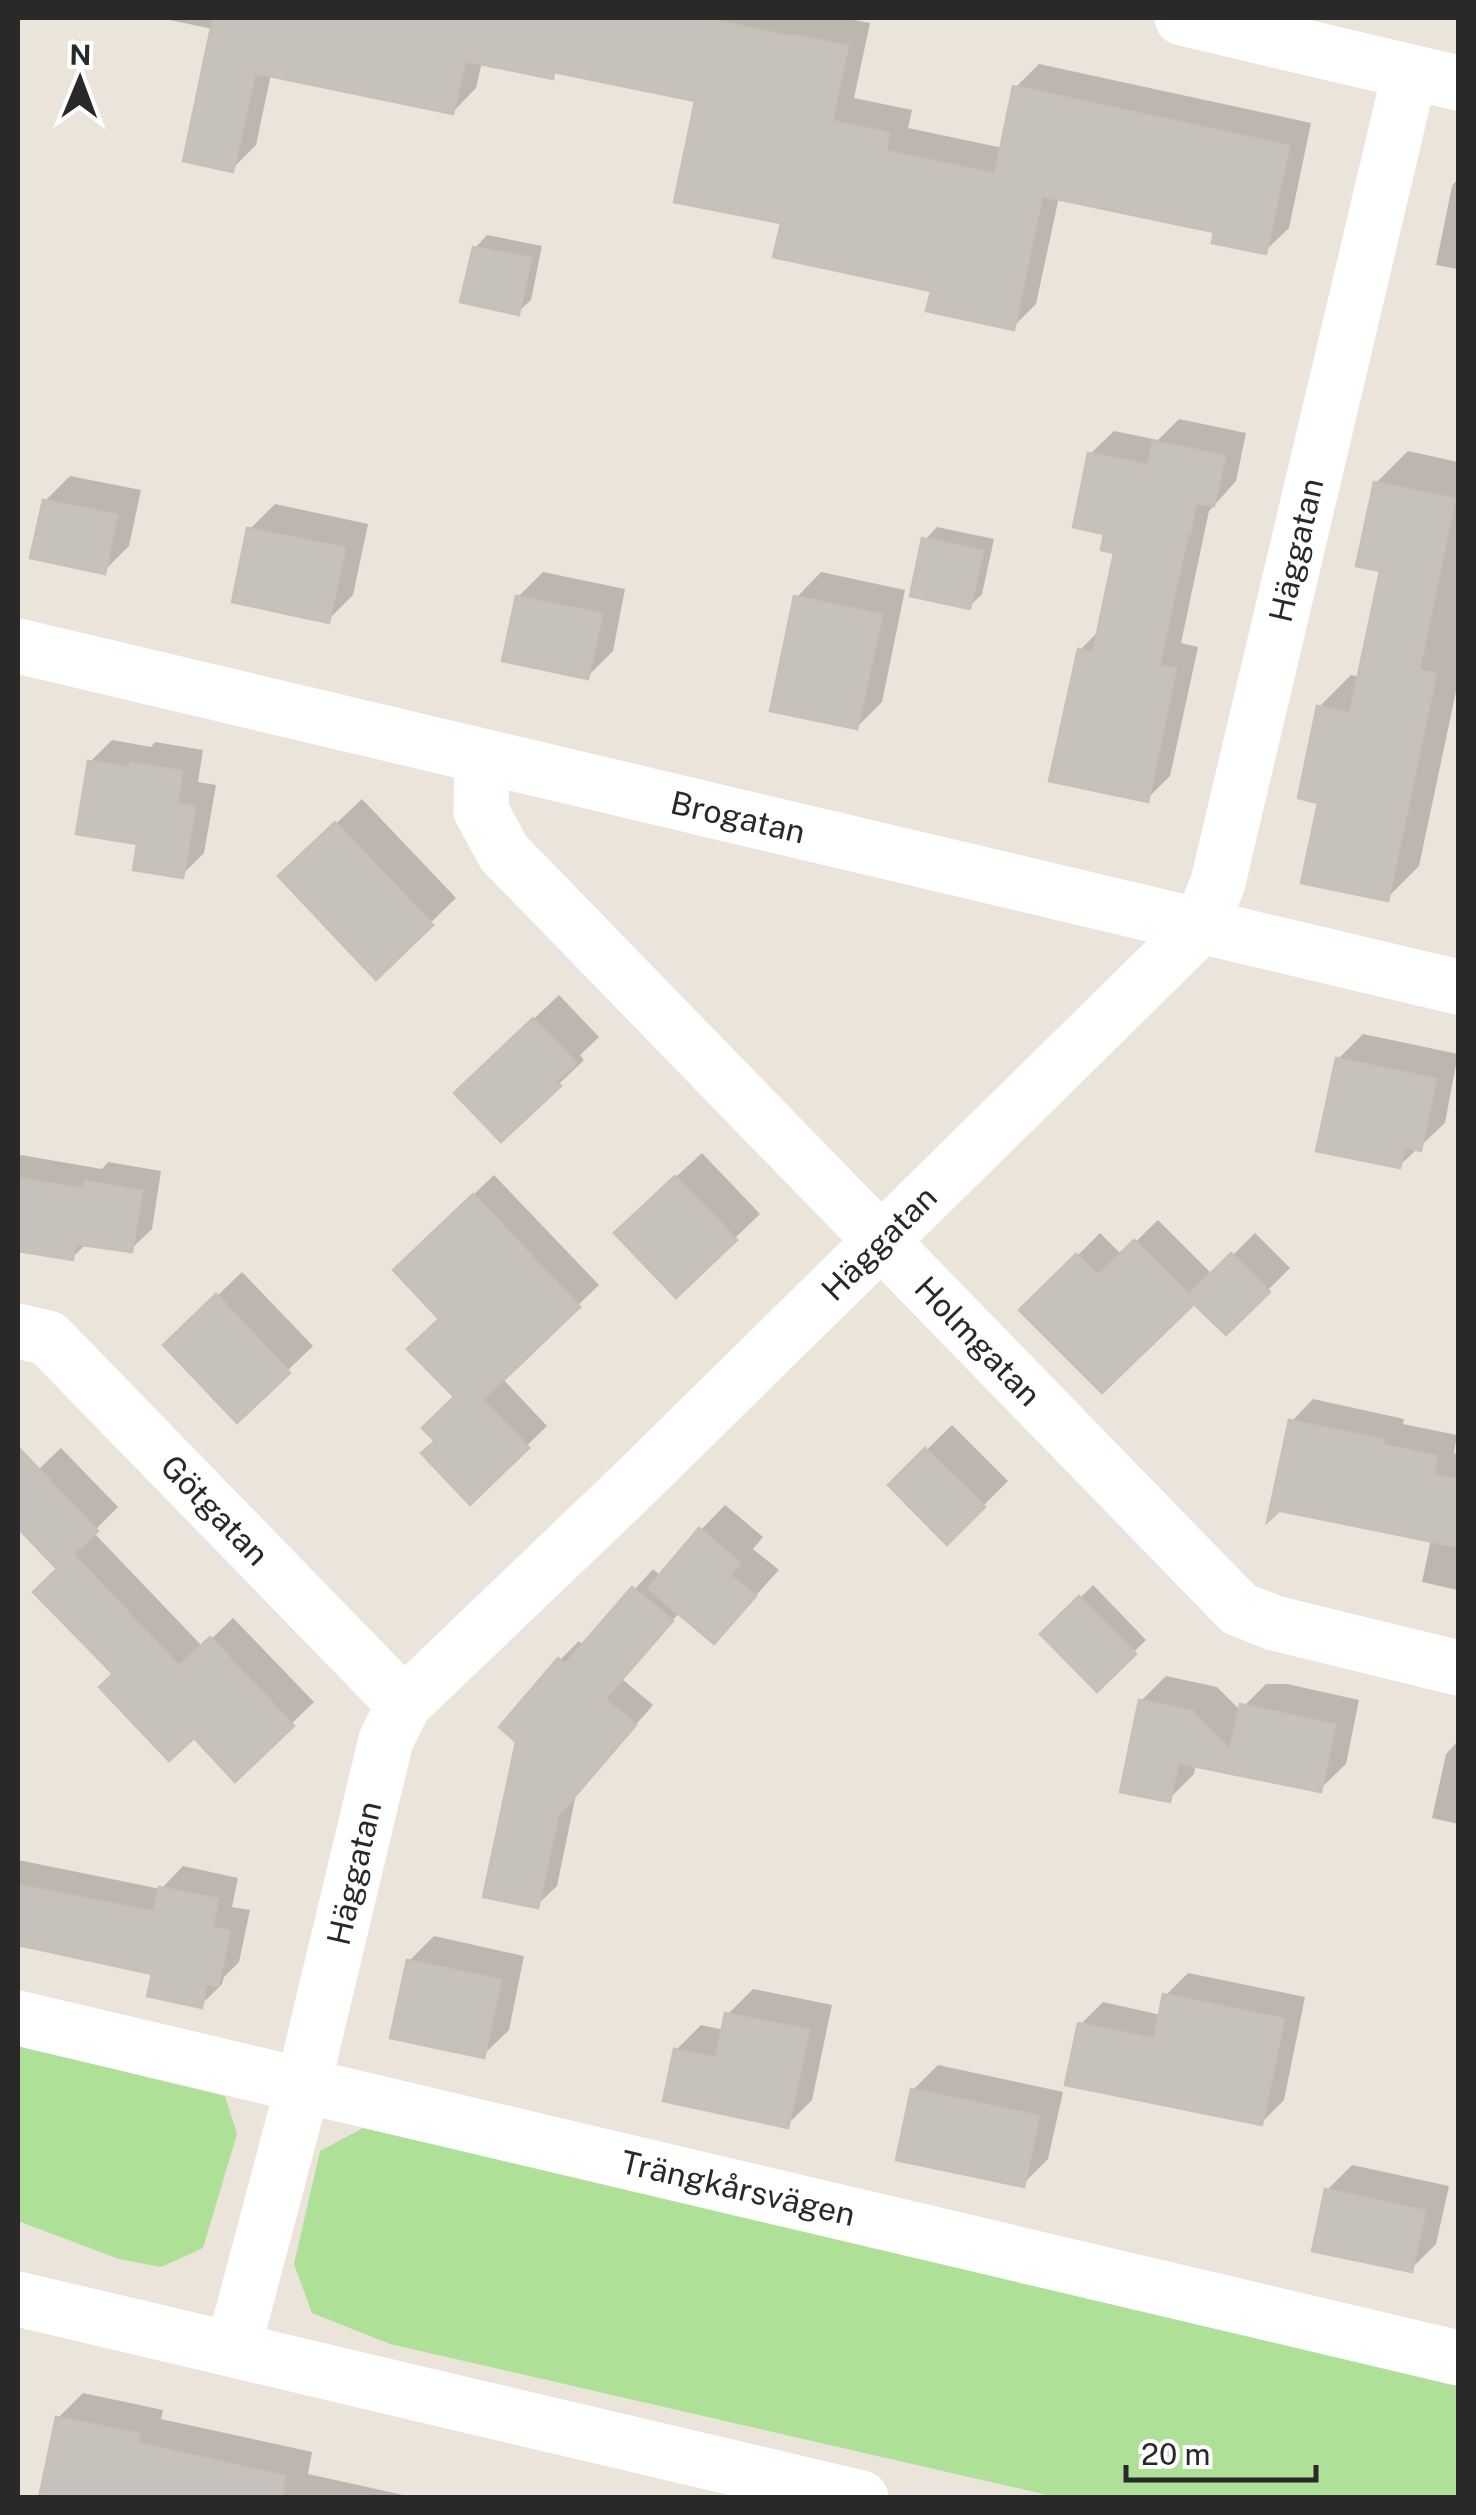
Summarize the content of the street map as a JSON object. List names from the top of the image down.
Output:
{
  "streets": {
    "street": [
      "Häggatan",
      "Brogatan",
      "Holmgatan",
      "Götgatan",
      "Trängkårsvägen"
    ]
  },
  "crossings": [
    ["Häggatan", "Brogatan"],
    ["Häggatan", "Holmgatan"],
    ["Häggatan", "Götgatan"],
    ["Häggatan", "Trängkårsvägen"],
    ["Brogatan", "Holmgatan"]
  ],
  "scale_bar": "20 m",
  "north": "top"
}
